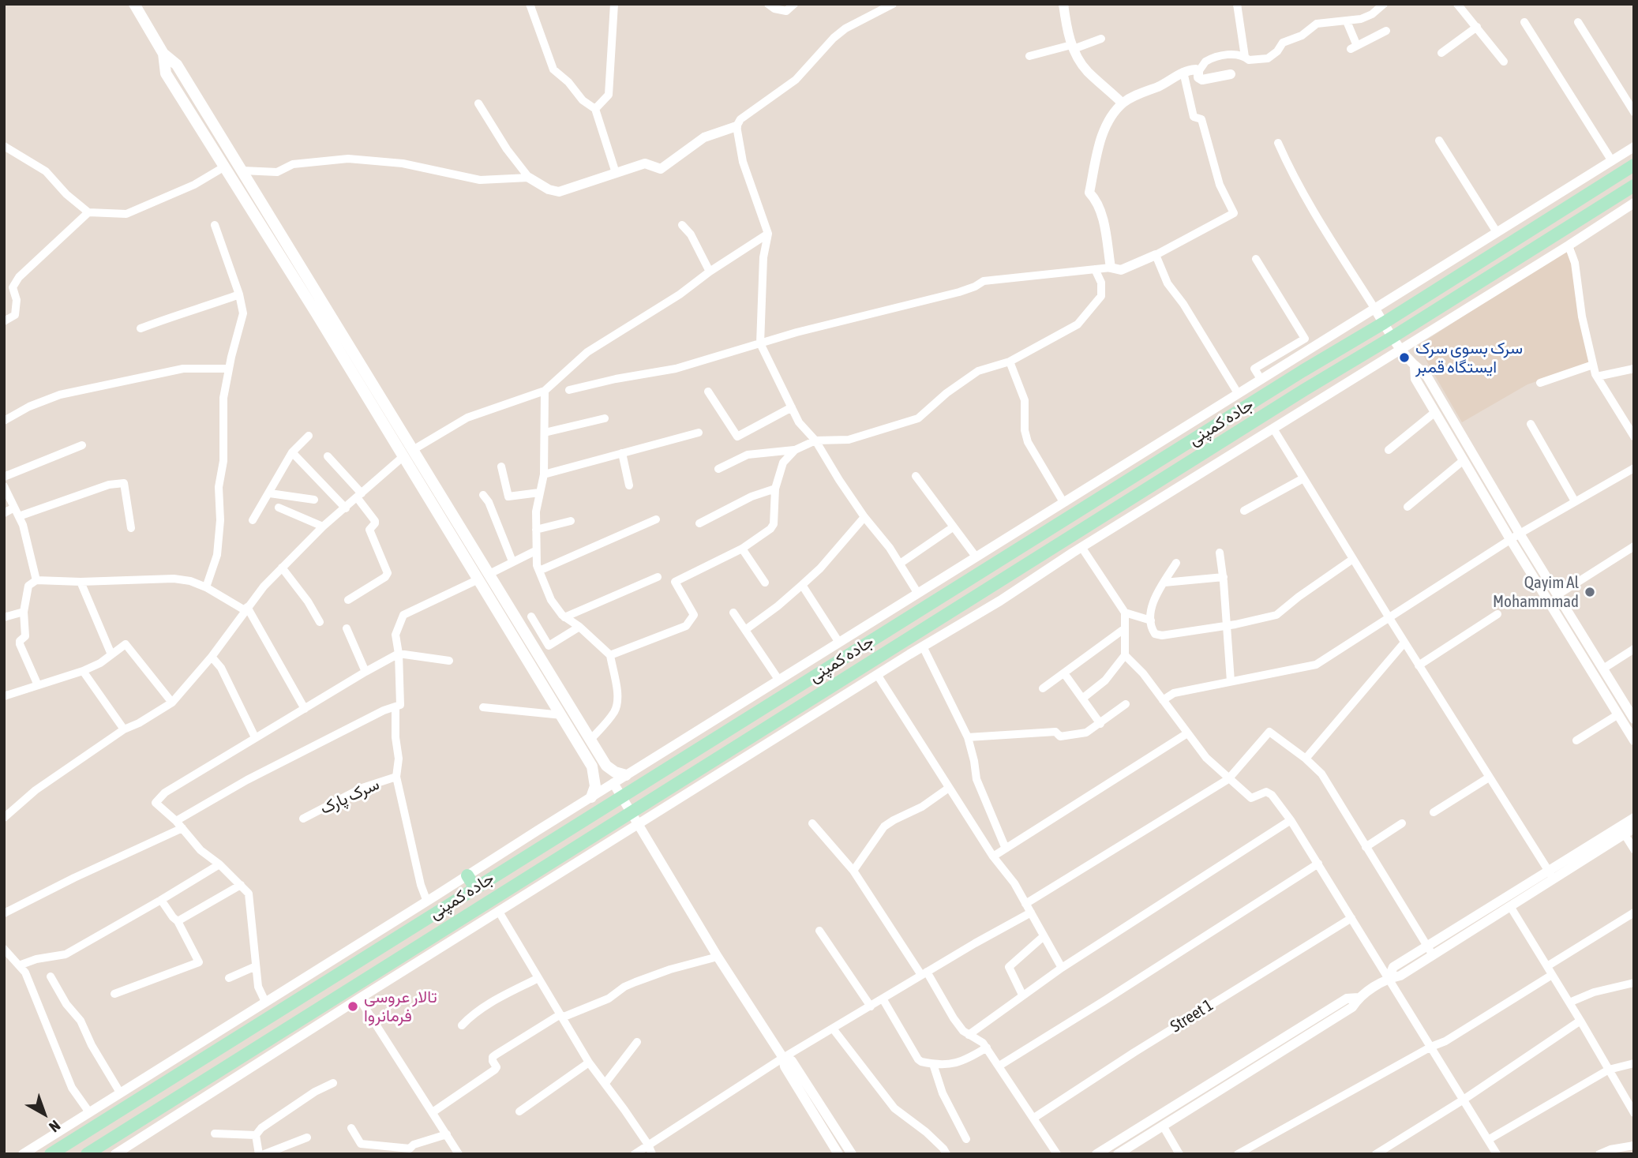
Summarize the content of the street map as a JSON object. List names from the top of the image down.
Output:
{
  "streets": {
    "highway": ["جاده کمپنی"],
    "street": ["سرک پارک", "Street 1"]
  },
  "places": ["سرک بسوی سرک ایستگاه قمبر", "Qayim Al Mohammmad", "تالار عروسی فرمانروا"],
  "north": "bottom right"
}
